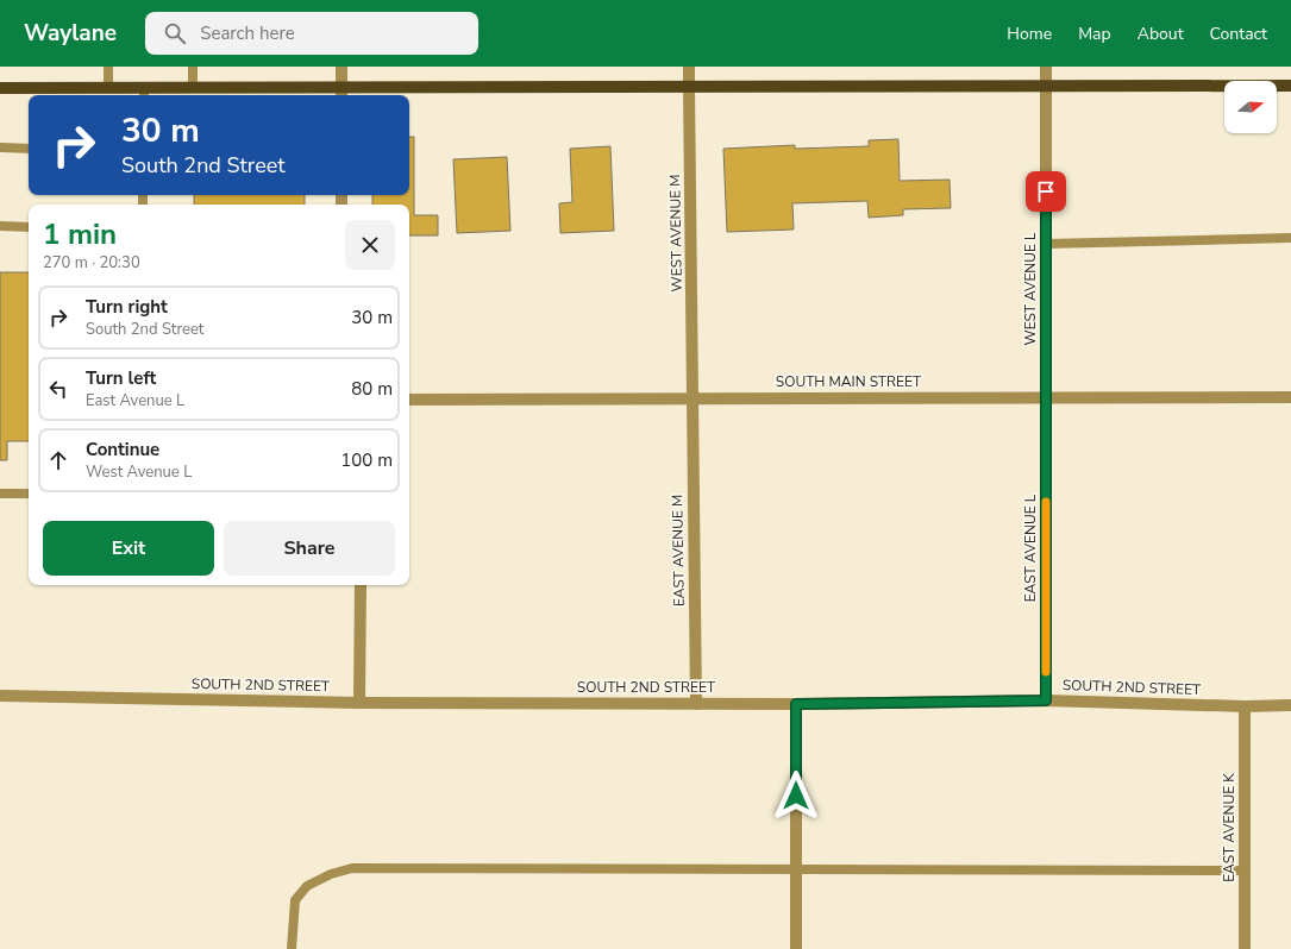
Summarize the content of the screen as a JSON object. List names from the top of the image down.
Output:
{
  "streets": {
    "street": [
      "WEST AVENUE M",
      "WEST AVENUE L",
      "SOUTH MAIN STREET",
      "EAST AVENUE L",
      "EAST AVENUE M",
      "SOUTH 2ND STREET",
      "EAST AVENUE K"
    ]
  },
  "crossings": [
    ["WEST AVENUE M", "SOUTH MAIN STREET"],
    ["WEST AVENUE M", "EAST AVENUE M"],
    ["WEST AVENUE L", "SOUTH MAIN STREET"],
    ["WEST AVENUE L", "EAST AVENUE L"],
    ["SOUTH MAIN STREET", "EAST AVENUE L"],
    ["SOUTH MAIN STREET", "EAST AVENUE M"],
    ["EAST AVENUE L", "SOUTH 2ND STREET"],
    ["EAST AVENUE M", "SOUTH 2ND STREET"],
    ["SOUTH 2ND STREET", "EAST AVENUE K"]
  ],
  "north": "right",
  "page": {
    "header": "Waylane",
    "search": "Search here",
    "nav": [
      "Home",
      "Map",
      "About",
      "Contact"
    ],
    "turn": ["30 m", "South 2nd Street"],
    "heading": ["1 min", "270 m · 20:30"],
    "list": [
      {
        "name": "Turn right",
        "note": "South 2nd Street",
        "value": "30 m"
      },
      {
        "name": "Turn left",
        "note": "East Avenue L",
        "value": "80 m"
      },
      {
        "name": "Continue",
        "note": "West Avenue L",
        "value": "100 m"
      }
    ],
    "buttons": ["Exit", "Share"]
  }
}
